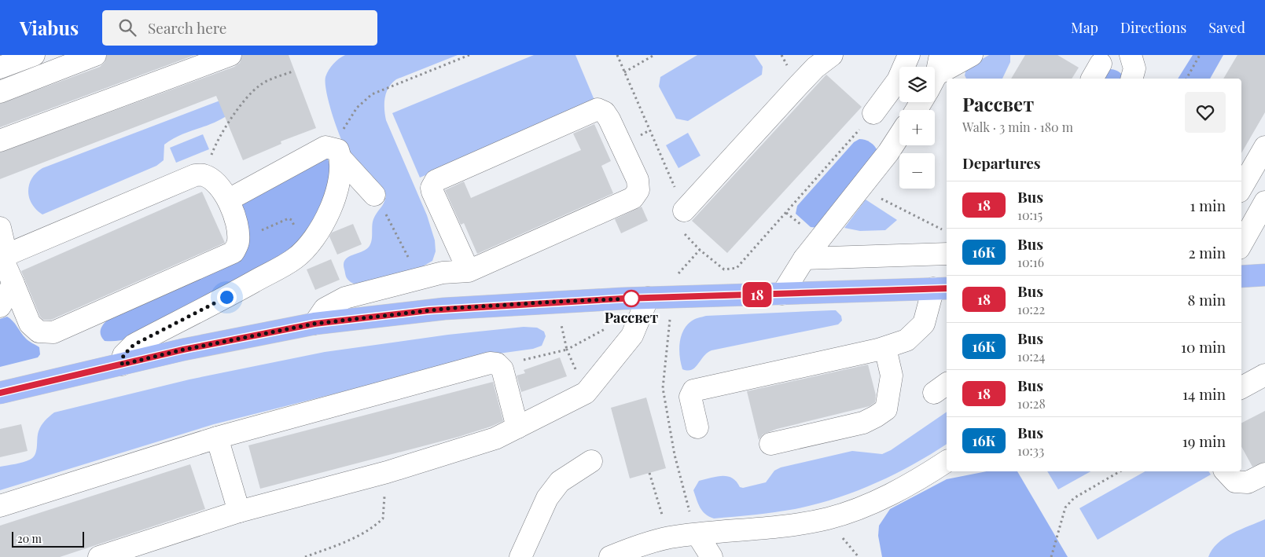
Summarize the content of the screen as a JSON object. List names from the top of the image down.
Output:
{
  "places": ["Рассвет"],
  "lines": ["bus line 18"],
  "scale_bar": "20 m",
  "page": {
    "header": "Viabus",
    "search": "Search here",
    "nav": ["Map", "Directions", "Saved"],
    "on_map": "18",
    "map_buttons": ["+", "−"],
    "heading": [
      ["Рассвет", "Walk · 3 min · 180 m"],
      "Departures"
    ],
    "list": [
      {
        "mark": "18",
        "name": "Bus",
        "note": "10:15",
        "value": "1 min"
      },
      {
        "mark": "16К",
        "name": "Bus",
        "note": "10:16",
        "value": "2 min"
      },
      {
        "mark": "18",
        "name": "Bus",
        "note": "10:22",
        "value": "8 min"
      },
      {
        "mark": "16К",
        "name": "Bus",
        "note": "10:24",
        "value": "10 min"
      },
      {
        "mark": "18",
        "name": "Bus",
        "note": "10:28",
        "value": "14 min"
      },
      {
        "mark": "16К",
        "name": "Bus",
        "note": "10:33",
        "value": "19 min"
      }
    ],
    "scale": "20 m"
  }
}
